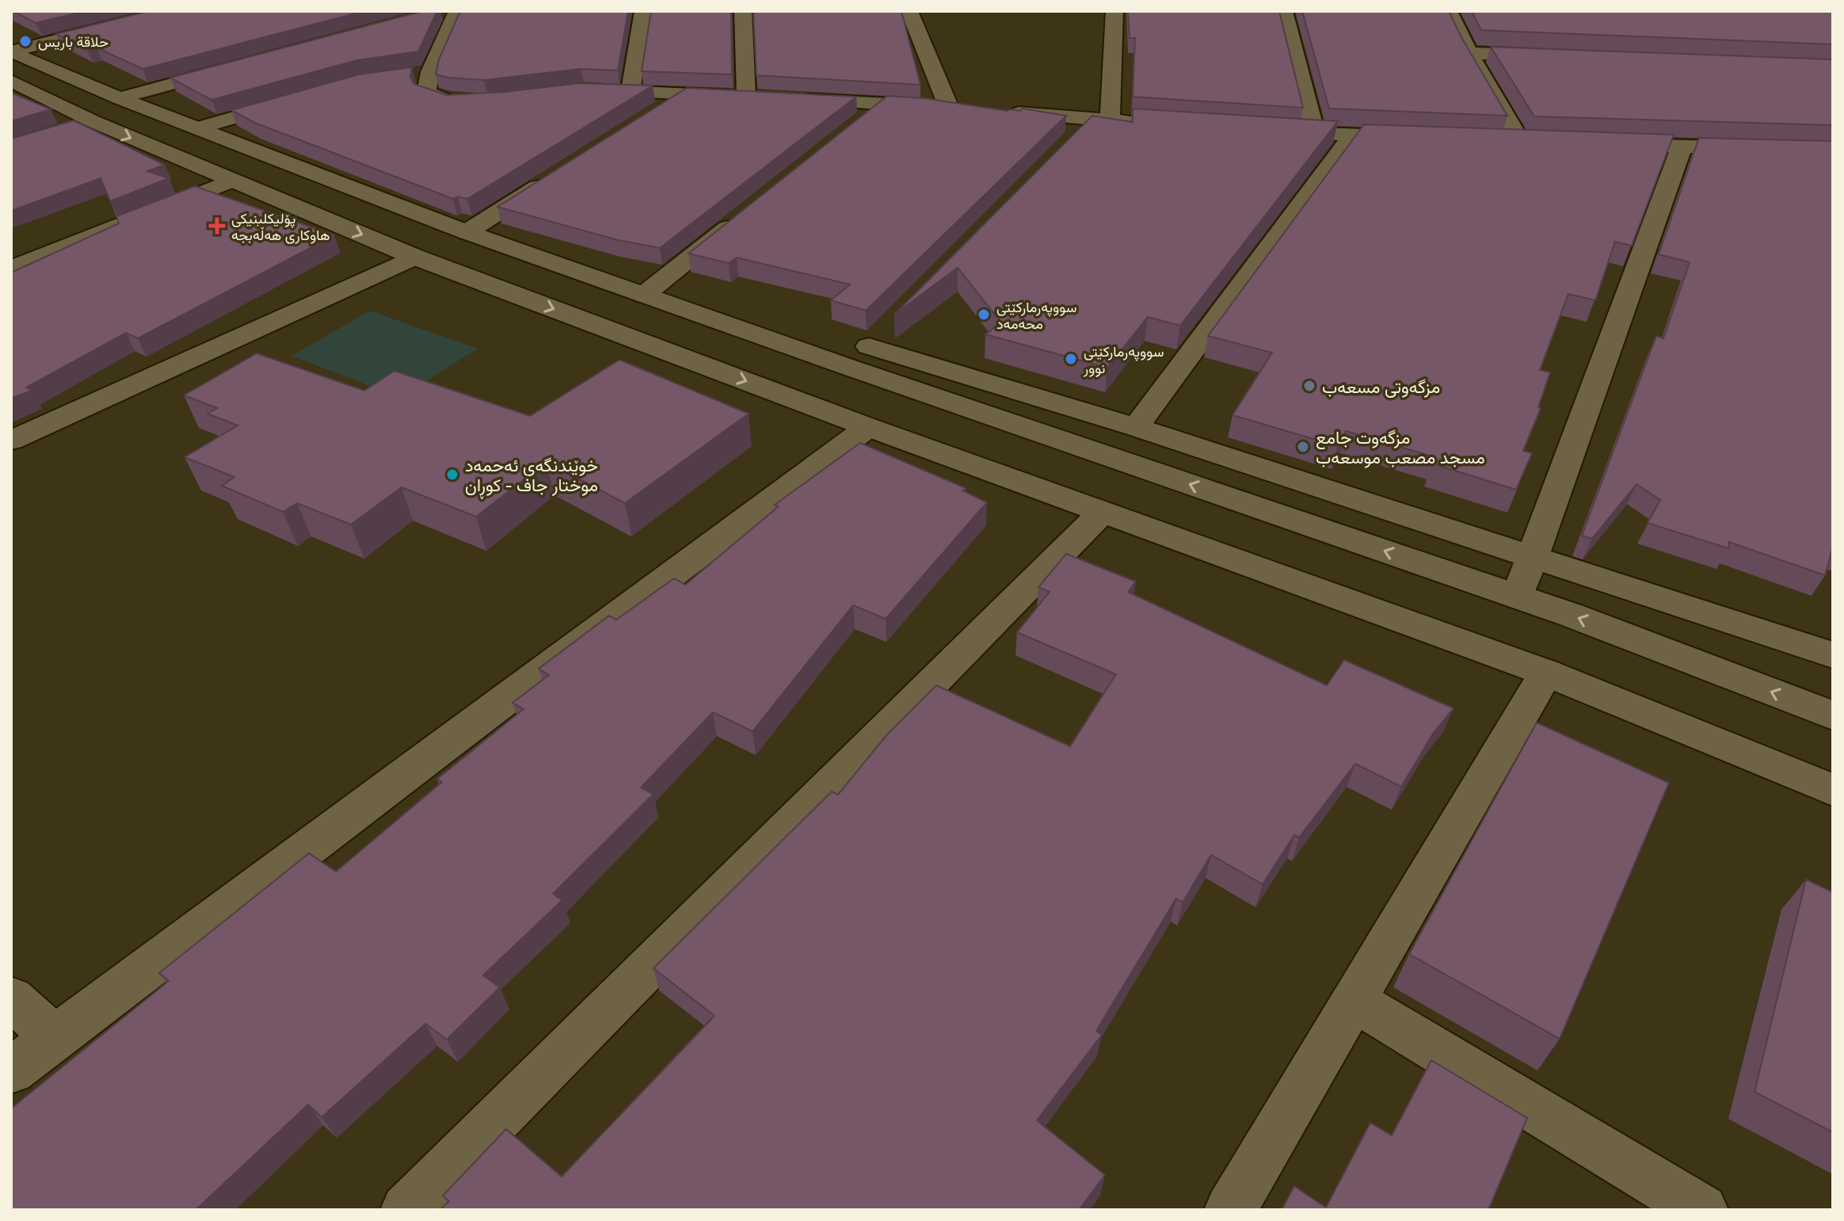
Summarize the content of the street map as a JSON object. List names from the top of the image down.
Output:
{
  "places": {
    "other": [
      "حلاقة باریس",
      "سووپەرمارکێتی محەمەد",
      "سووپەرمارکێتی نوور",
      "مزگەوتی مسعەب",
      "مزگەوت جامع مسجد مصعب موسعەب",
      "خوێندنگەی ئەحمەد موختار جاف - کوڕان"
    ],
    "health": ["پۆلیکلینیکی هاوکاری هەڵەبجە"]
  }
}
